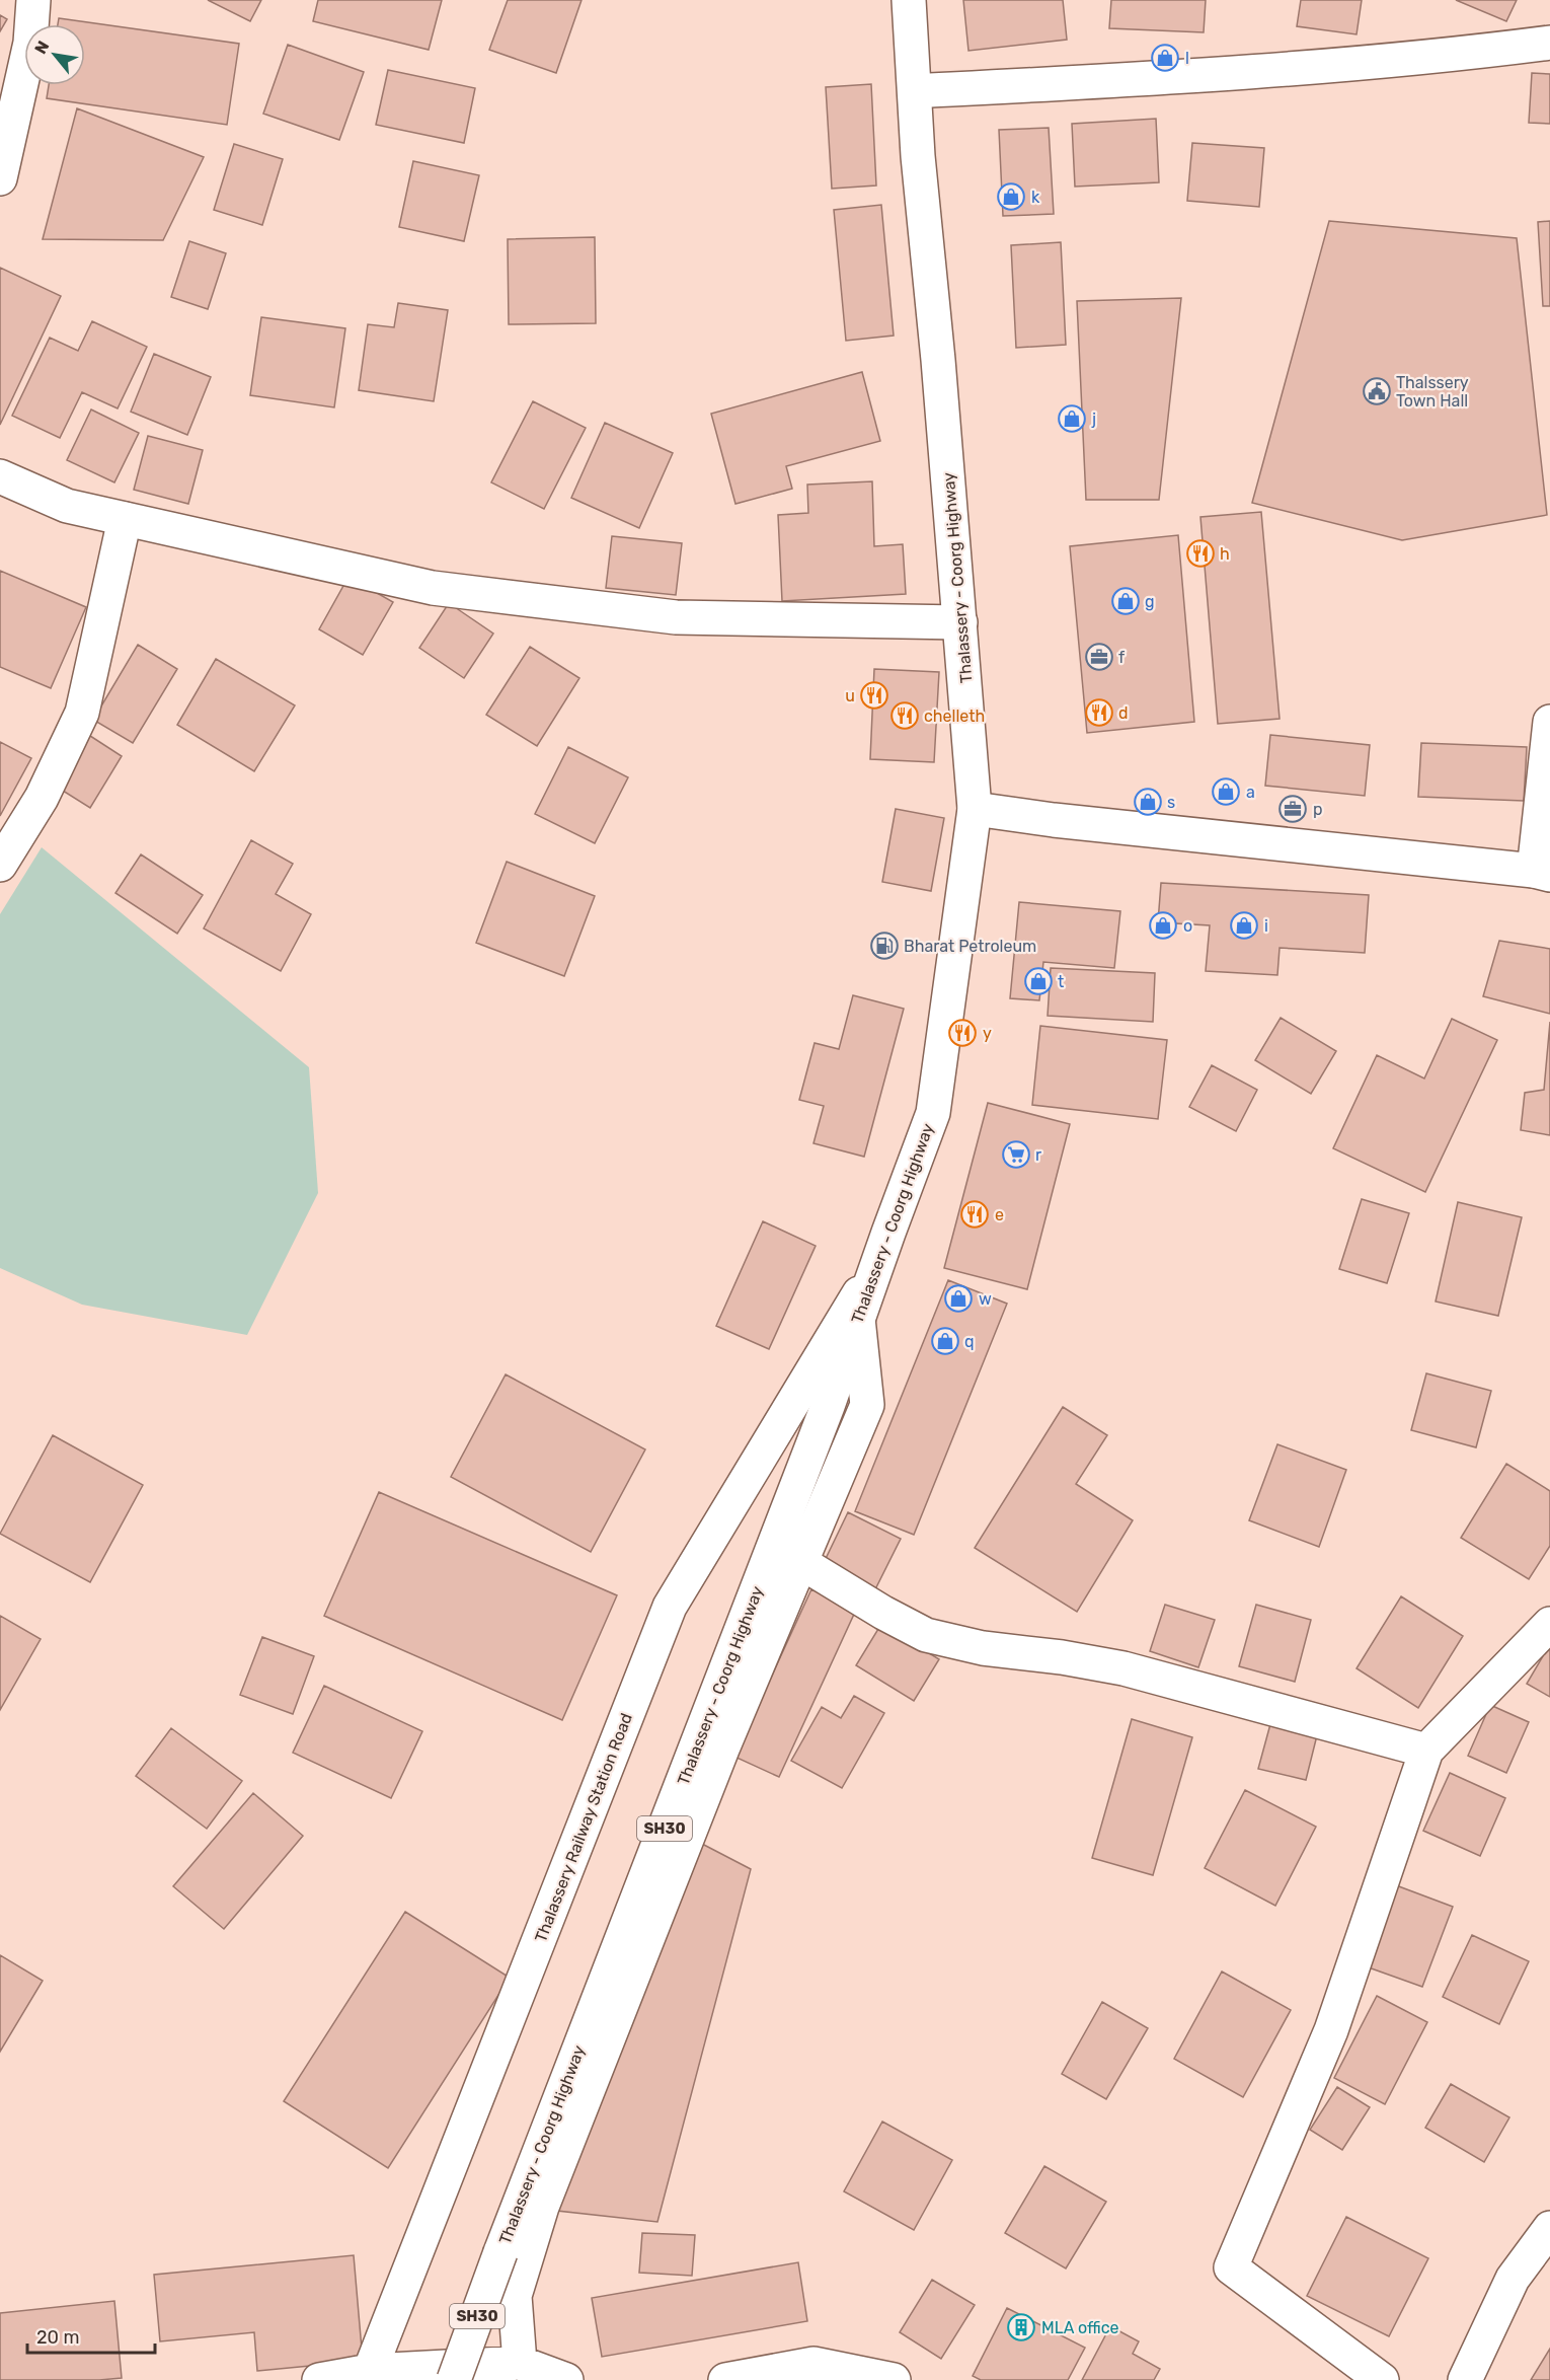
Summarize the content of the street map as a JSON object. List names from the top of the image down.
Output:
{
  "streets": {
    "street": ["Thalassery - Coorg Highway", "Thalassery Railway Station Road", "SH30"]
  },
  "crossings": [
    ["Thalassery - Coorg Highway", "Thalassery Railway Station Road"]
  ],
  "places": {
    "shop": [
      "l",
      "k",
      "j",
      "g",
      "a",
      "s",
      "o",
      "i",
      "t",
      "w",
      "q"
    ],
    "public building": ["Thalssery Town Hall"],
    "restaurant": [
      "h",
      "u",
      "d",
      "chelleth",
      "y",
      "e"
    ],
    "office": ["f", "p"],
    "fuel station": ["Bharat Petroleum"],
    "supermarket": ["r"],
    "building": ["MLA office"]
  },
  "scale_bar": "20 m",
  "north": "top left"
}
